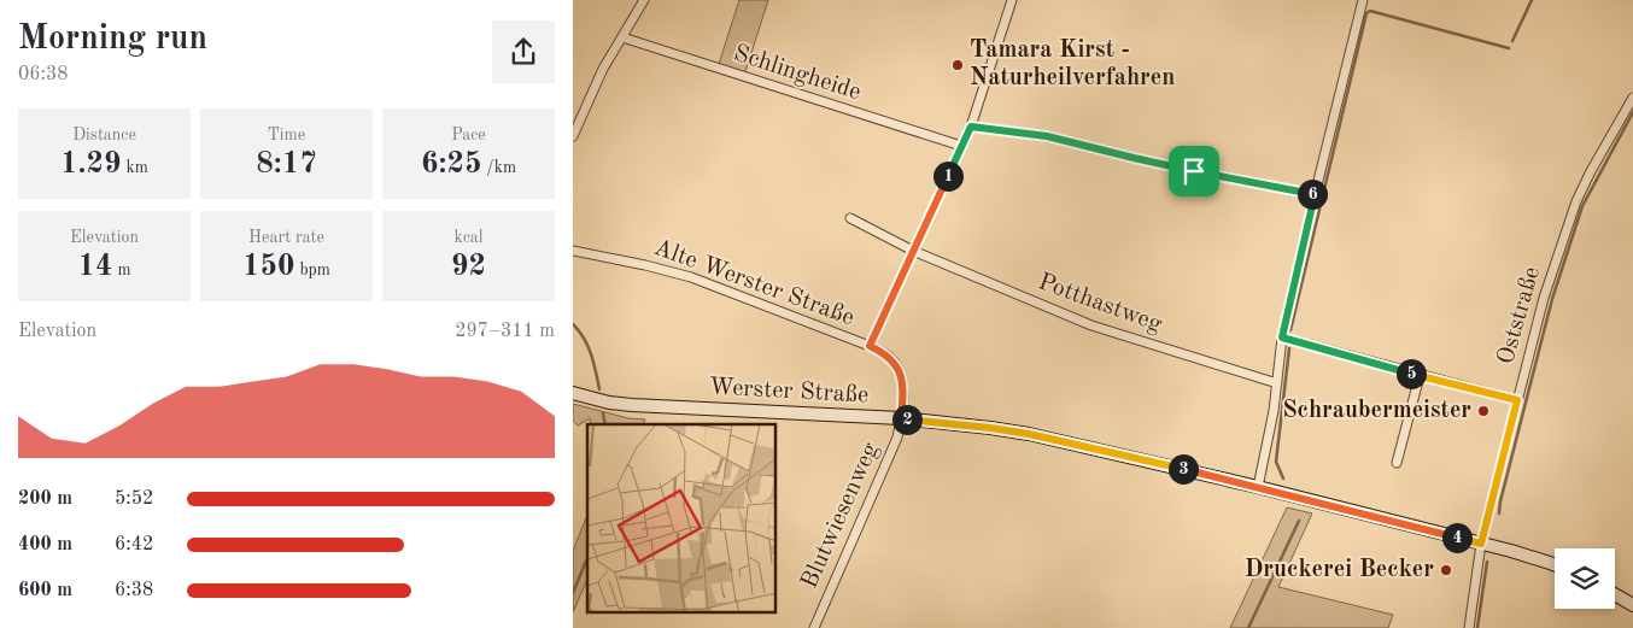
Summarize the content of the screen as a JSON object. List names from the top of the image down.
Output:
{
  "streets": {
    "main road": ["Werster Straße"],
    "street": [
      "Schlingheide",
      "Alte Werster Straße",
      "Potthastweg",
      "Oststraße",
      "Blutwiesenweg"
    ]
  },
  "crossings": [
    ["Alte Werster Straße", "Werster Straße"],
    ["Alte Werster Straße", "Blutwiesenweg"],
    ["Oststraße", "Werster Straße"],
    ["Werster Straße", "Blutwiesenweg"]
  ],
  "places": ["Tamara Kirst - Naturheilverfahren", "Schraubermeister", "Druckerei Becker"],
  "page": {
    "heading": ["Morning run", "06:38"],
    "stats": [
      ["Distance", "1.29 km"],
      ["Time", "8:17"],
      ["Pace", "6:25 /km"],
      ["Elevation", "14 m"],
      ["Heart rate", "150 bpm"],
      ["kcal", "92"]
    ],
    "pins": [
      "1",
      "6",
      "5",
      "2",
      "3",
      "4"
    ],
    "chart": ["Elevation", "297–311 m"],
    "list": [
      {
        "name": "200 m",
        "note": "5:52"
      },
      {
        "name": "400 m",
        "note": "6:42"
      },
      {
        "name": "600 m",
        "note": "6:38"
      }
    ]
  }
}
